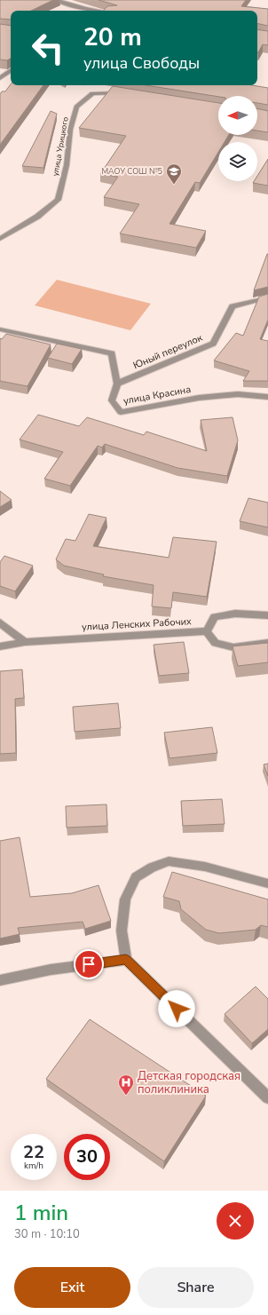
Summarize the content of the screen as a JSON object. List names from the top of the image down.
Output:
{
  "streets": {
    "street": [
      "улица Урицкого",
      "Юный переулок",
      "улица Красина",
      "улица Ленских Рабочих"
    ]
  },
  "crossings": [
    ["Юный переулок", "улица Красина"]
  ],
  "places": {
    "school or university": ["МАОУ СОШ №5"],
    "hospital": ["Детская городская поликлиника"]
  },
  "north": "left",
  "page": {
    "turn": ["20 m", "улица Свободы"],
    "speed": "22 km/h",
    "limit": "30",
    "heading": ["1 min", "30 m · 10:10"],
    "buttons": ["Exit", "Share"]
  }
}
